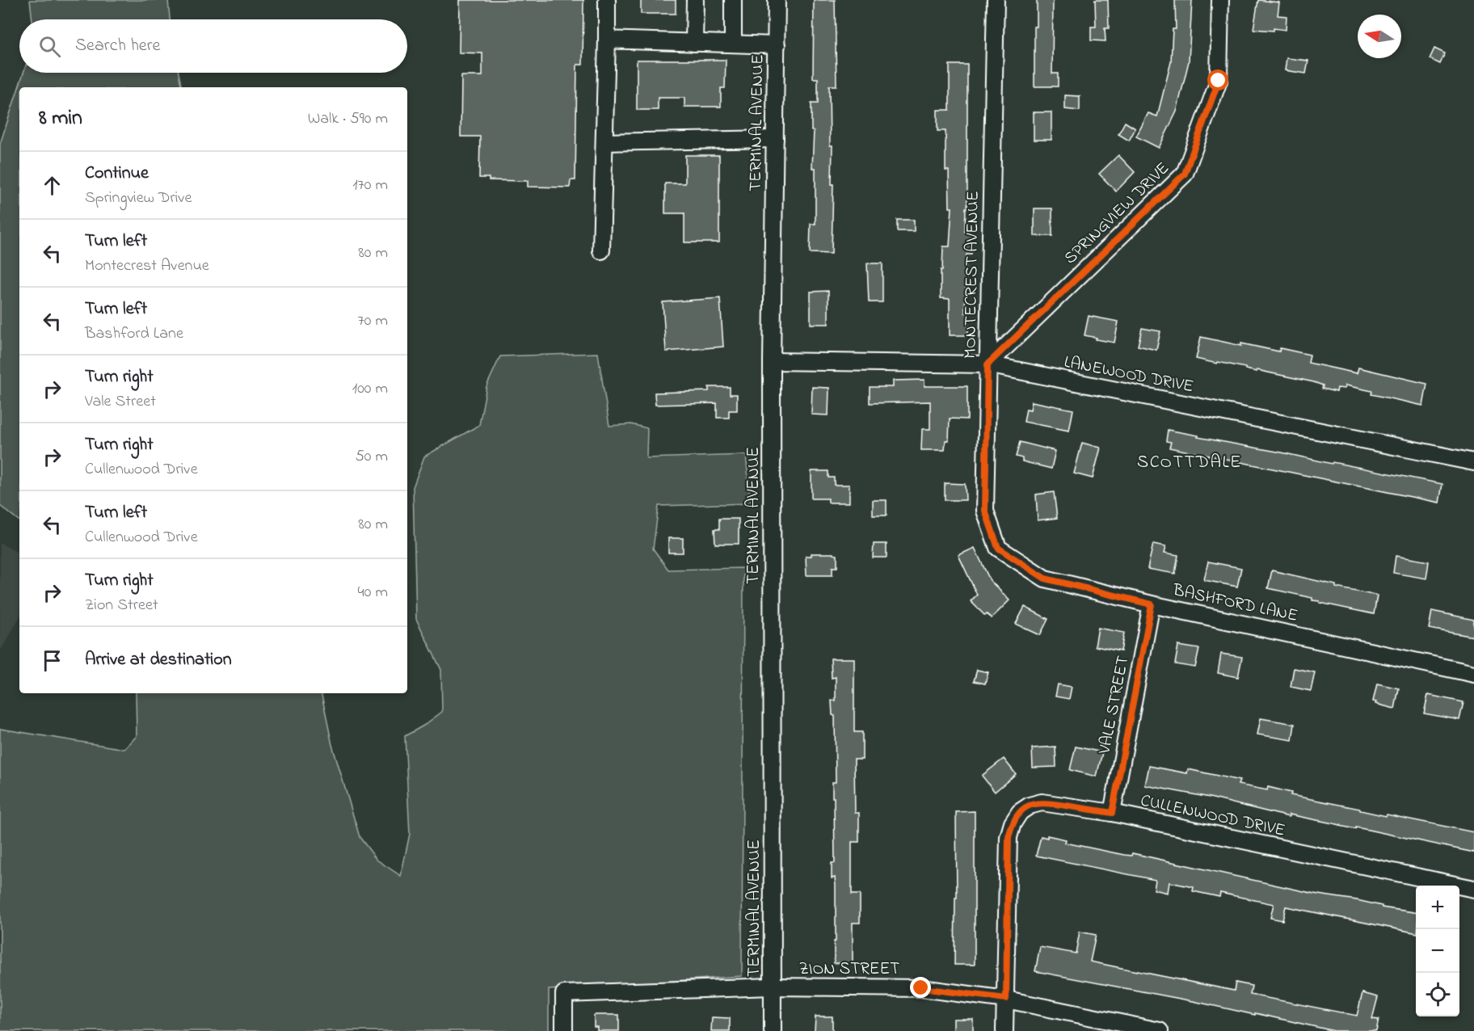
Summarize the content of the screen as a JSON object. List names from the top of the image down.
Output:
{
  "streets": {
    "street": [
      "TERMINAL AVENUE",
      "SPRINGVIEW DRIVE",
      "MONTECREST AVENUE",
      "LANEWOOD DRIVE",
      "BASHFORD LANE",
      "VALE STREET",
      "CULLENWOOD DRIVE",
      "ZION STREET"
    ]
  },
  "crossings": [
    ["TERMINAL AVENUE", "LANEWOOD DRIVE"],
    ["TERMINAL AVENUE", "ZION STREET"],
    ["SPRINGVIEW DRIVE", "MONTECREST AVENUE"],
    ["SPRINGVIEW DRIVE", "LANEWOOD DRIVE"],
    ["MONTECREST AVENUE", "LANEWOOD DRIVE"],
    ["MONTECREST AVENUE", "BASHFORD LANE"],
    ["BASHFORD LANE", "VALE STREET"],
    ["VALE STREET", "CULLENWOOD DRIVE"],
    ["CULLENWOOD DRIVE", "ZION STREET"]
  ],
  "districts": ["SCOTTDALE"],
  "north": "left",
  "page": {
    "search": "Search here",
    "heading": ["8 min", "Walk · 590 m"],
    "list": [
      ["Continue", "Springview Drive", "170 m"],
      ["Turn left", "Montecrest Avenue", "80 m"],
      ["Turn left", "Bashford Lane", "70 m"],
      ["Turn right", "Vale Street", "100 m"],
      ["Turn right", "Cullenwood Drive", "50 m"],
      ["Turn left", "Cullenwood Drive", "80 m"],
      ["Turn right", "Zion Street", "40 m"],
      "Arrive at destination"
    ],
    "map_buttons": ["+", "−"]
  }
}
